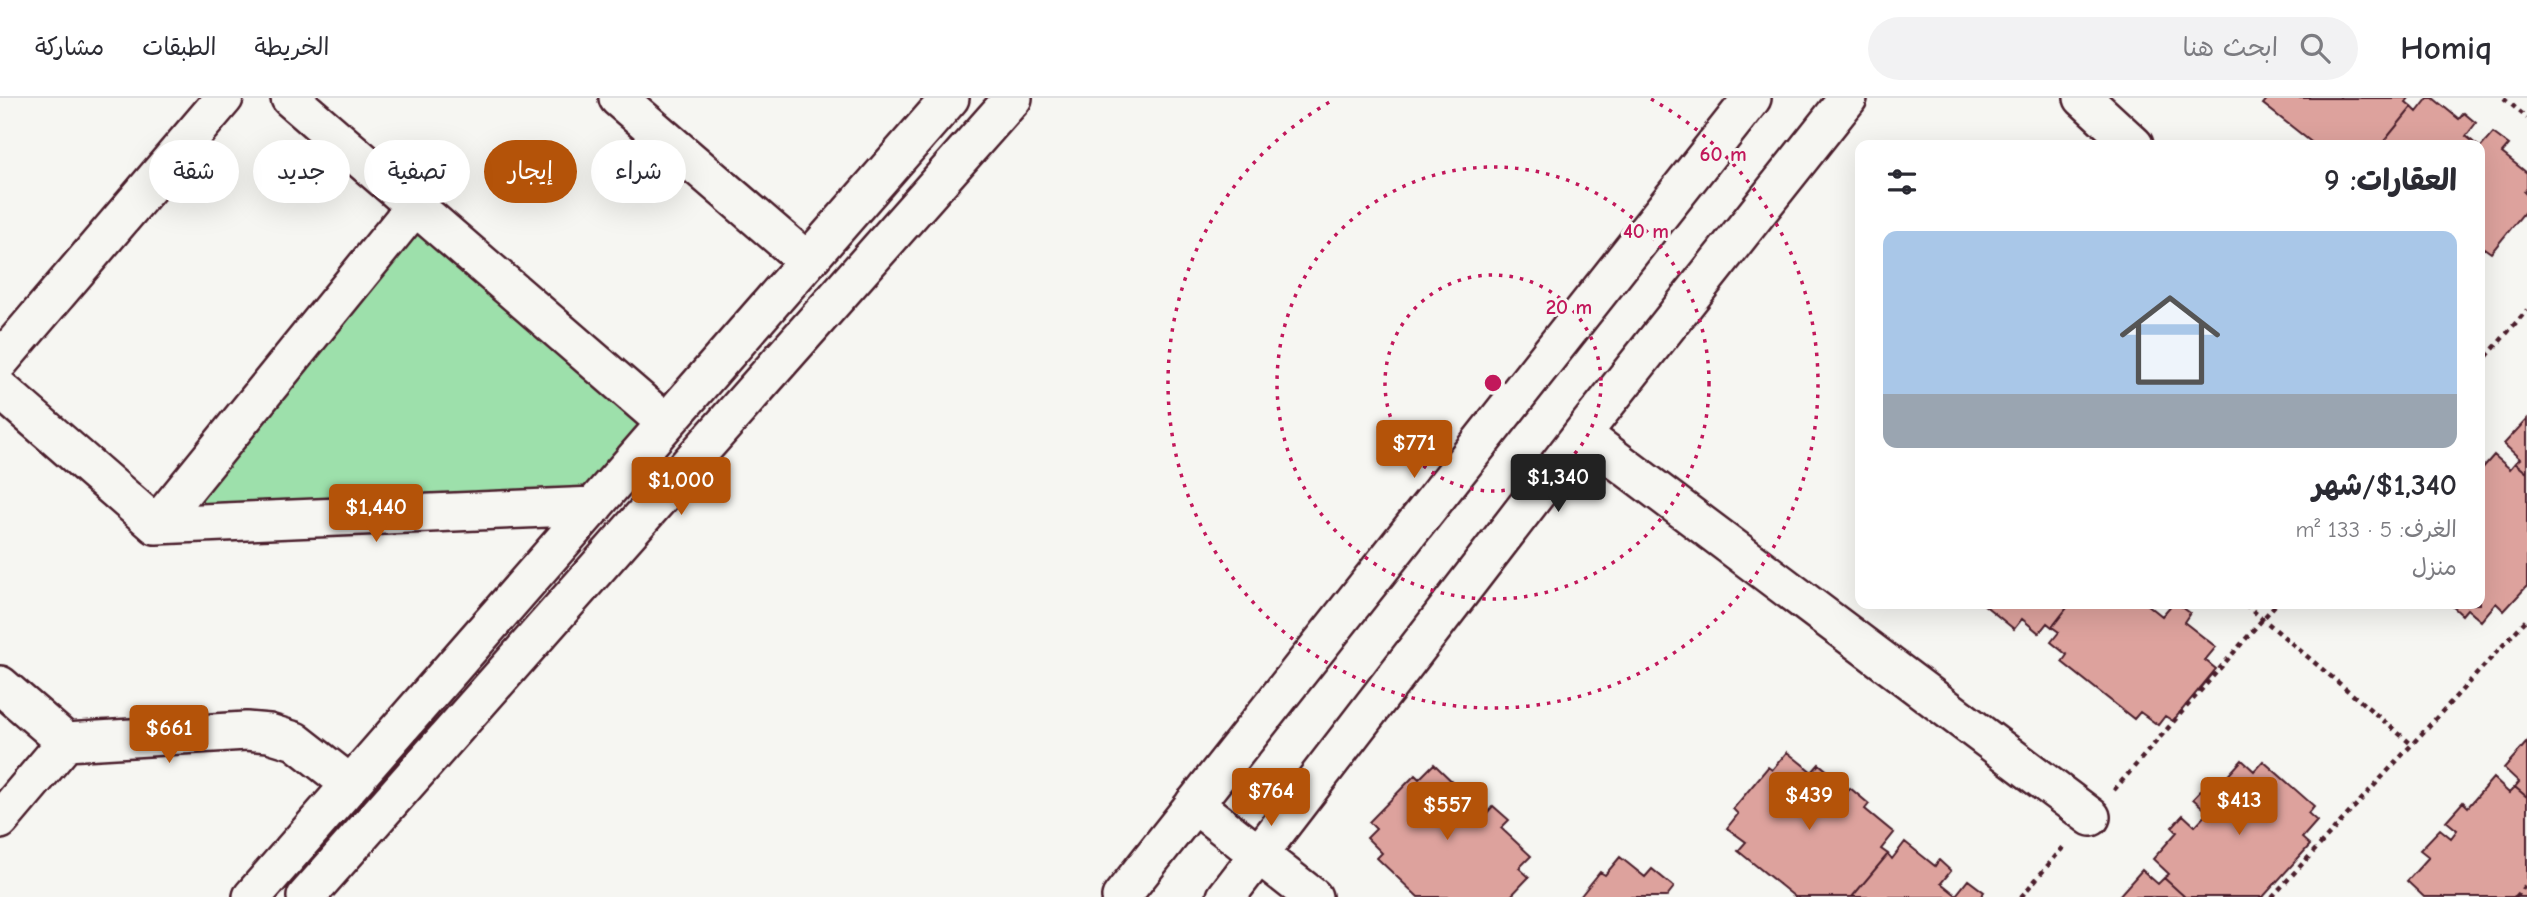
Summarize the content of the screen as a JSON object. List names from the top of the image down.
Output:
{
  "page": {
    "header": "Homiq",
    "search": "ابحث هنا",
    "nav": ["الخريطة", "الطبقات", "مشاركة"],
    "chip": [
      "شراء",
      "إيجار",
      "تصفية",
      "جديد",
      "شقة"
    ],
    "heading": "العقارات: 9",
    "list": [
      {
        "name": "$1,340/شهر",
        "note": "الغرف: 5 · 133 m² · منزل"
      }
    ],
    "price": [
      "$771",
      "$1,340",
      "$1,000",
      "$1,440",
      "$661",
      "$764",
      "$439",
      "$413",
      "$557"
    ]
  },
  "rings": ["60 m", "40 m", "20 m"]
}
